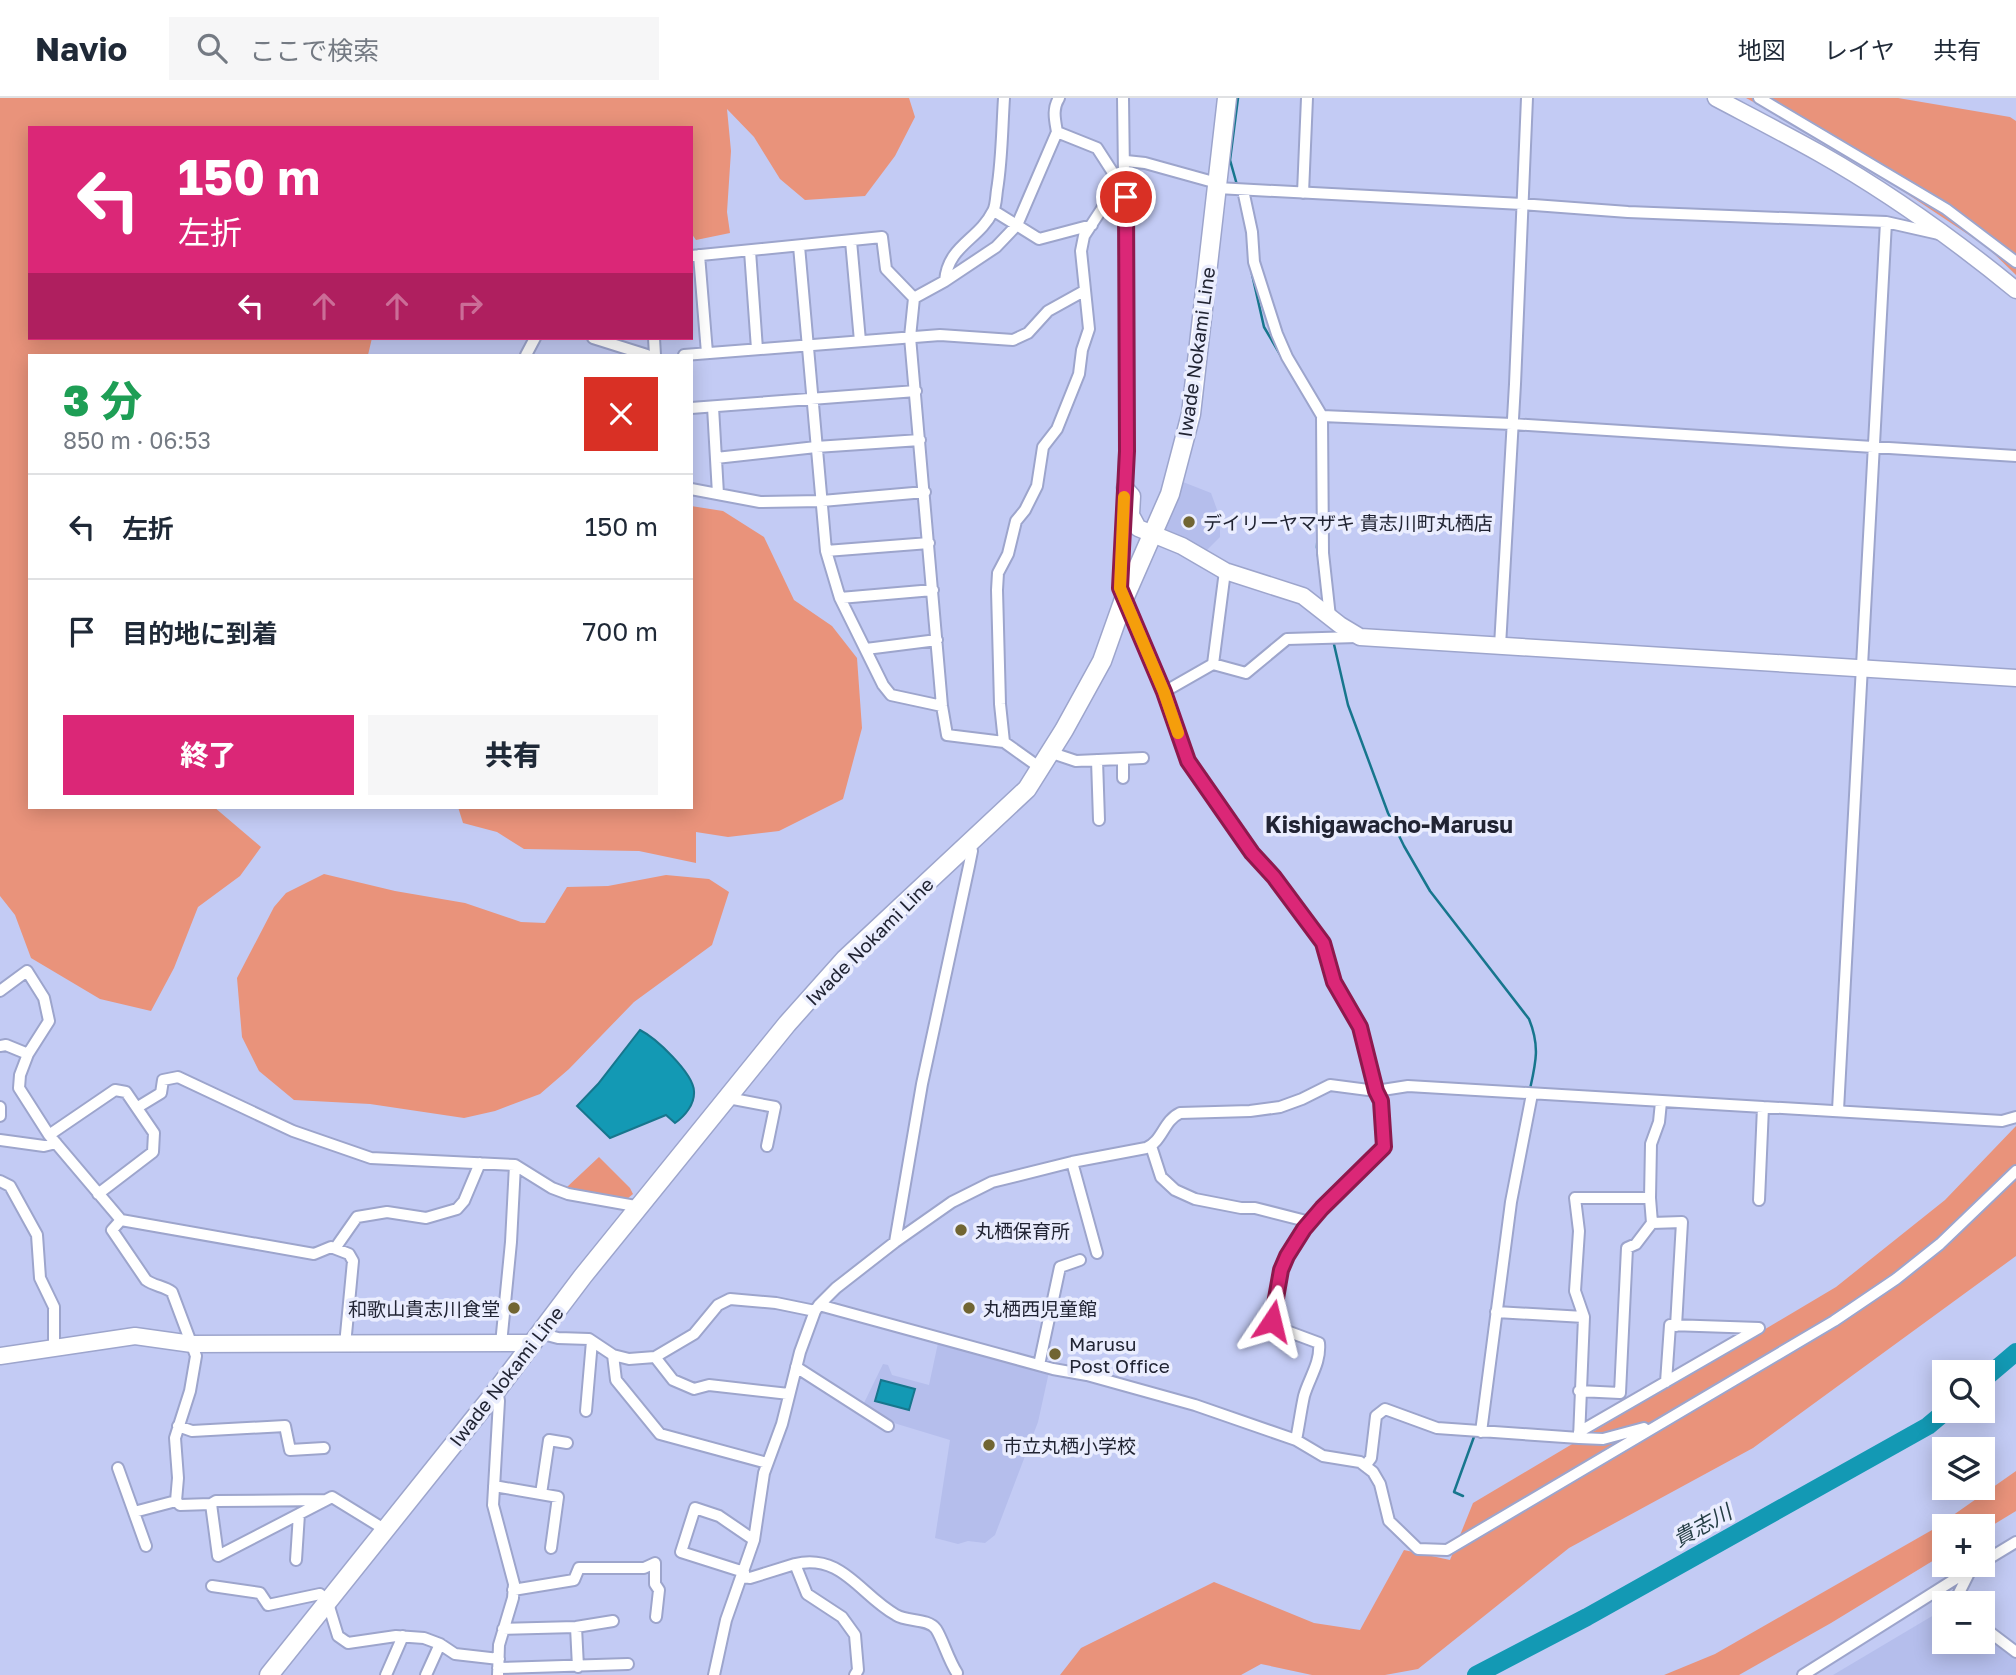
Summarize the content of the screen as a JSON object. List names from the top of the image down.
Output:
{
  "streets": {
    "main road": ["Iwade Nokami Line"]
  },
  "districts": ["Kishigawacho-Marusu"],
  "water": ["貴志川"],
  "places": [
    "デイリーヤマザキ 貴志川町丸栖店",
    "丸栖保育所",
    "和歌山貴志川食堂",
    "丸栖西児童館",
    "Marusu Post Office",
    "市立丸栖小学校"
  ],
  "page": {
    "header": "Navio",
    "search": "ここで検索",
    "nav": ["地図", "レイヤ", "共有"],
    "turn": ["150 m", "左折"],
    "heading": ["3 分", "850 m · 06:53"],
    "list": [
      {
        "name": "左折",
        "value": "150 m"
      },
      {
        "name": "目的地に到着",
        "value": "700 m"
      }
    ],
    "buttons": ["終了", "共有"],
    "map_buttons": ["+", "−"]
  }
}
